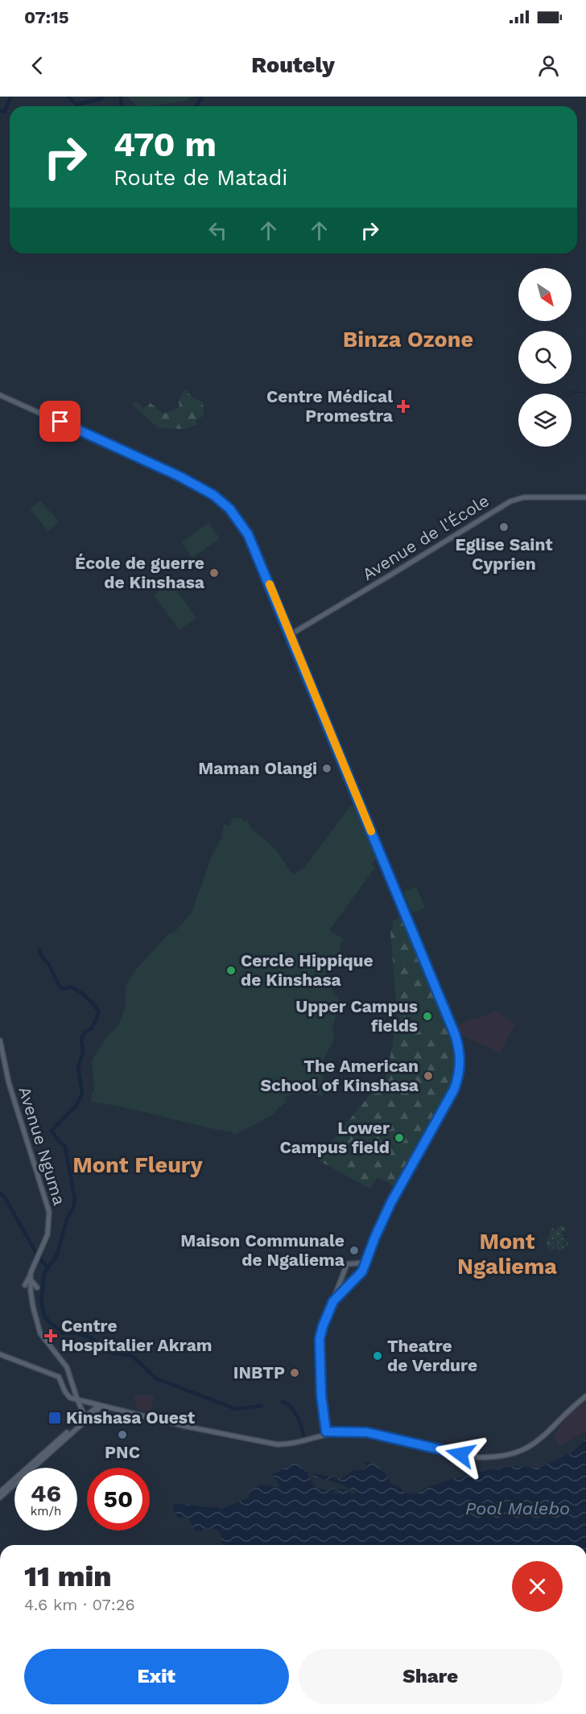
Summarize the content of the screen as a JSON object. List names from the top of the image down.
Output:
{
  "streets": {
    "main road": ["Avenue de l'École", "Avenue Nguma"]
  },
  "districts": ["Binza Ozone", "Mont Fleury", "Mont Ngaliema"],
  "water": ["Pool Malebo"],
  "places": {
    "health": ["Centre Médical Promestra", "Centre Hospitalier Akram"],
    "other": [
      "Eglise Saint Cyprien",
      "École de guerre de Kinshasa",
      "Maman Olangi",
      "Cercle Hippique de Kinshasa",
      "Upper Campus fields",
      "The American School of Kinshasa",
      "Lower Campus field",
      "Maison Communale de Ngaliema",
      "Theatre de Verdure",
      "INBTP",
      "PNC"
    ],
    "transit": ["Kinshasa Ouest"]
  },
  "north": "bottom right",
  "page": {
    "status": "07:15",
    "header": "Routely",
    "turn": ["470 m", "Route de Matadi"],
    "speed": "46 km/h",
    "limit": "50",
    "heading": ["11 min", "4.6 km · 07:26"],
    "buttons": ["Exit", "Share"]
  }
}
